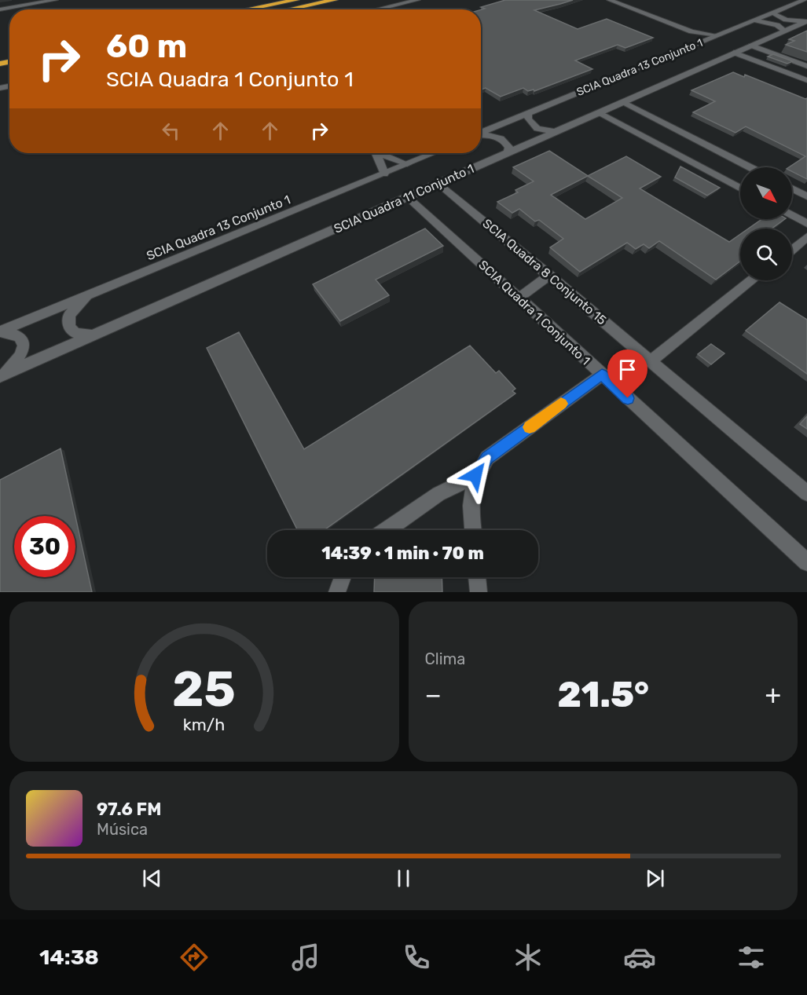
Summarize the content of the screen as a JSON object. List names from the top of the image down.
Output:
{
  "streets": {
    "street": [
      "SCIA Quadra 13 Conjunto 1",
      "SCIA Quadra 11 Conjunto 1",
      "SCIA Quadra 8 Conjunto 15",
      "SCIA Quadra 1 Conjunto 1"
    ]
  },
  "crossings": [
    ["SCIA Quadra 11 Conjunto 1", "SCIA Quadra 8 Conjunto 15"],
    ["SCIA Quadra 11 Conjunto 1", "SCIA Quadra 1 Conjunto 1"]
  ],
  "north": "bottom right",
  "page": {
    "turn": ["60 m", "SCIA Quadra 1 Conjunto 1"],
    "limit": "30",
    "trip": "14:39 · 1 min · 70 m",
    "tile": "Clima",
    "heat": ["−", "21.5°", "+"],
    "song": ["97.6 FM", "Música"],
    "tabs": "14:38",
    "gauge": ["25", "km/h"]
  }
}
